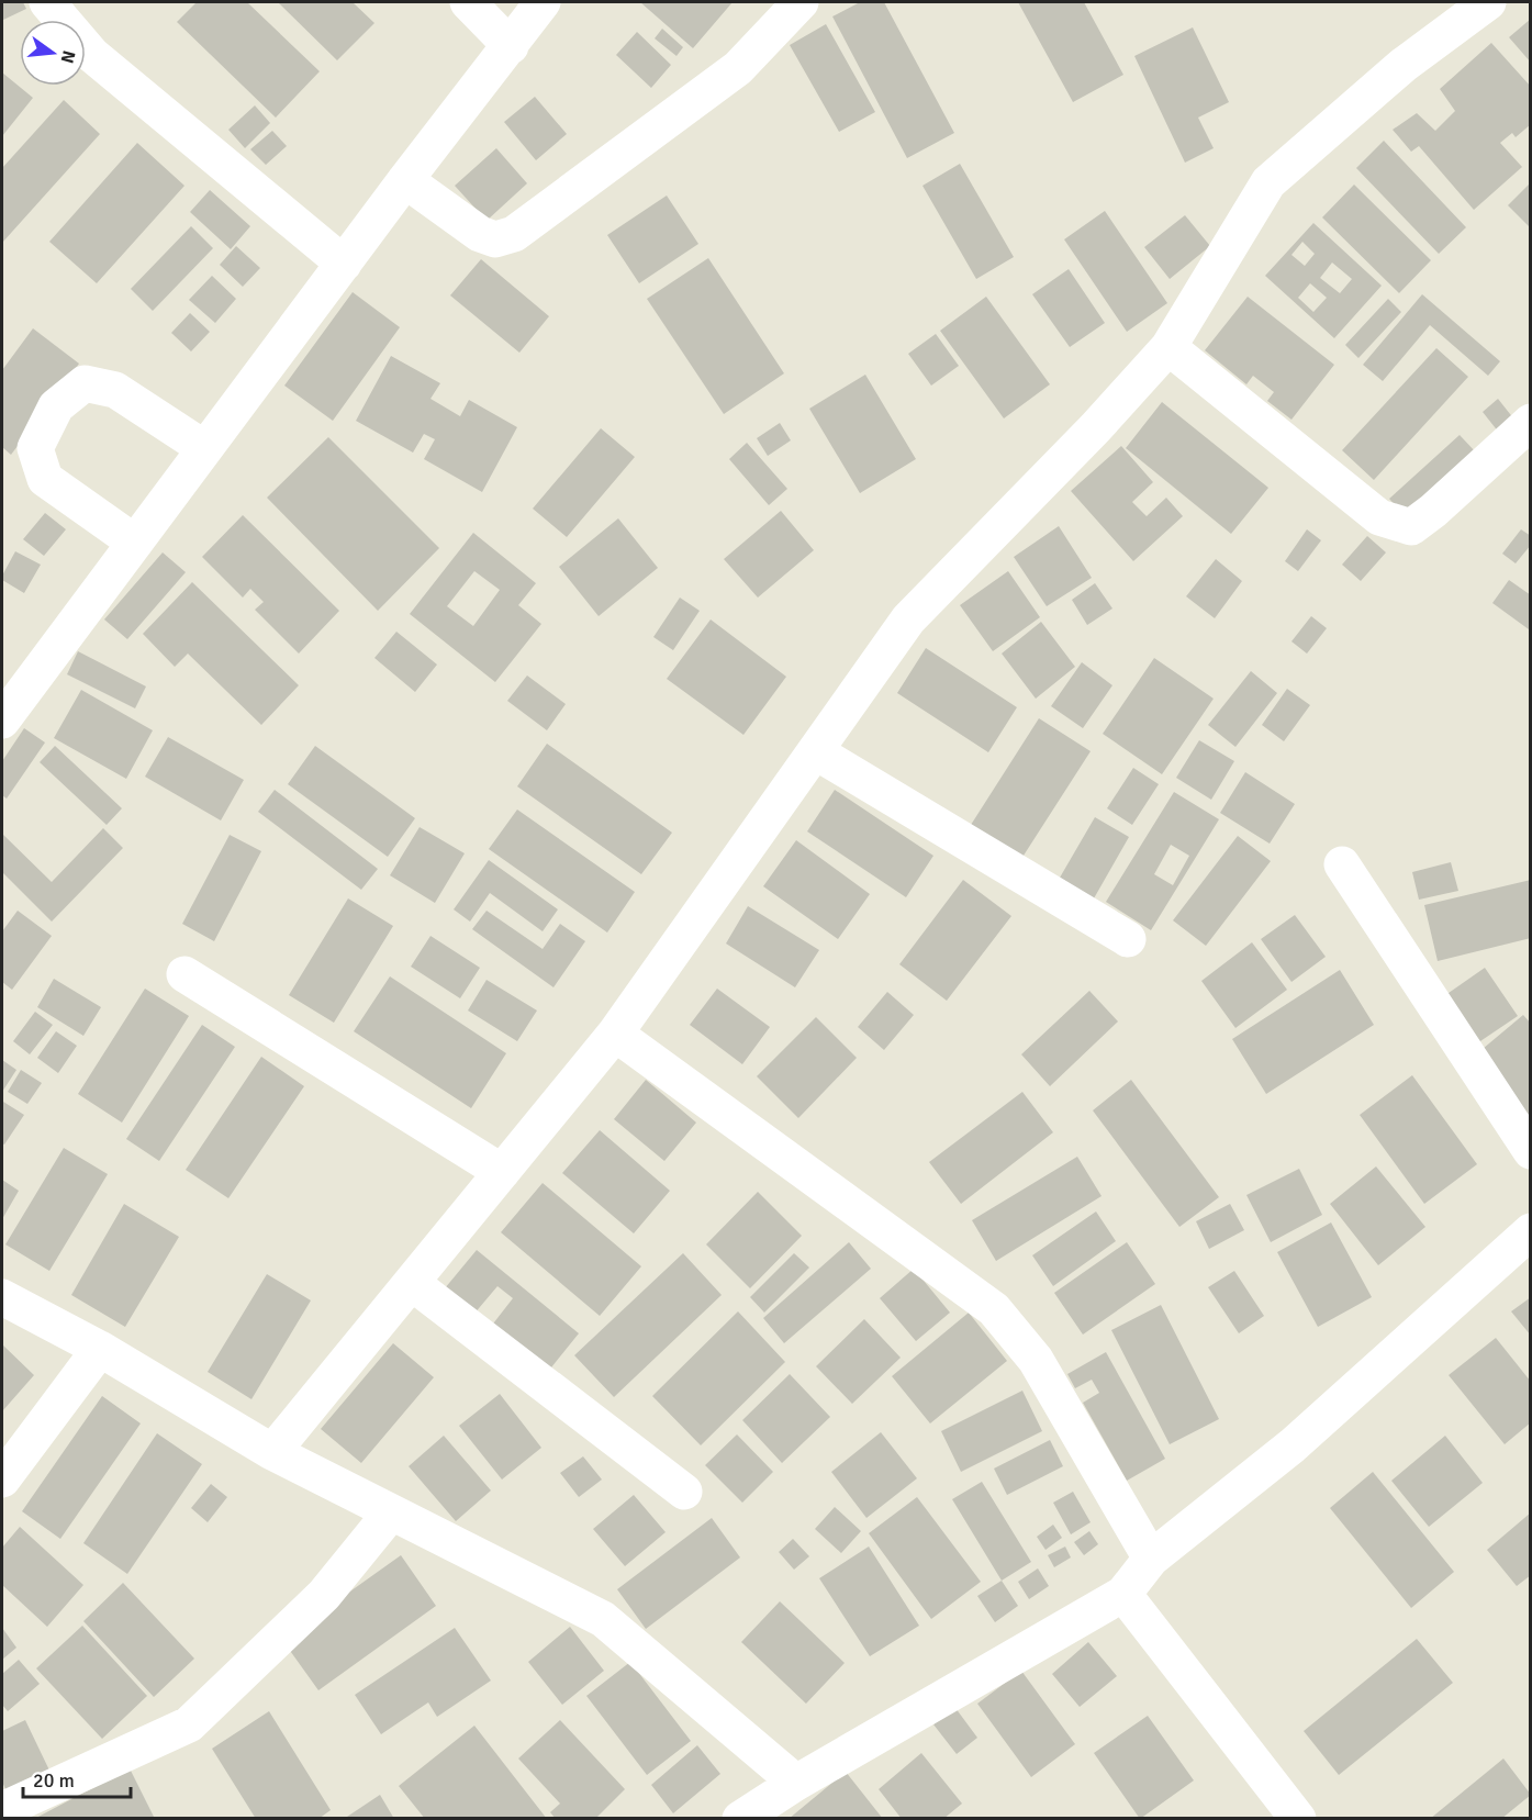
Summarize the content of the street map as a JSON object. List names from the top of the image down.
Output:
{
  "scale_bar": "20 m",
  "north": "right"
}
